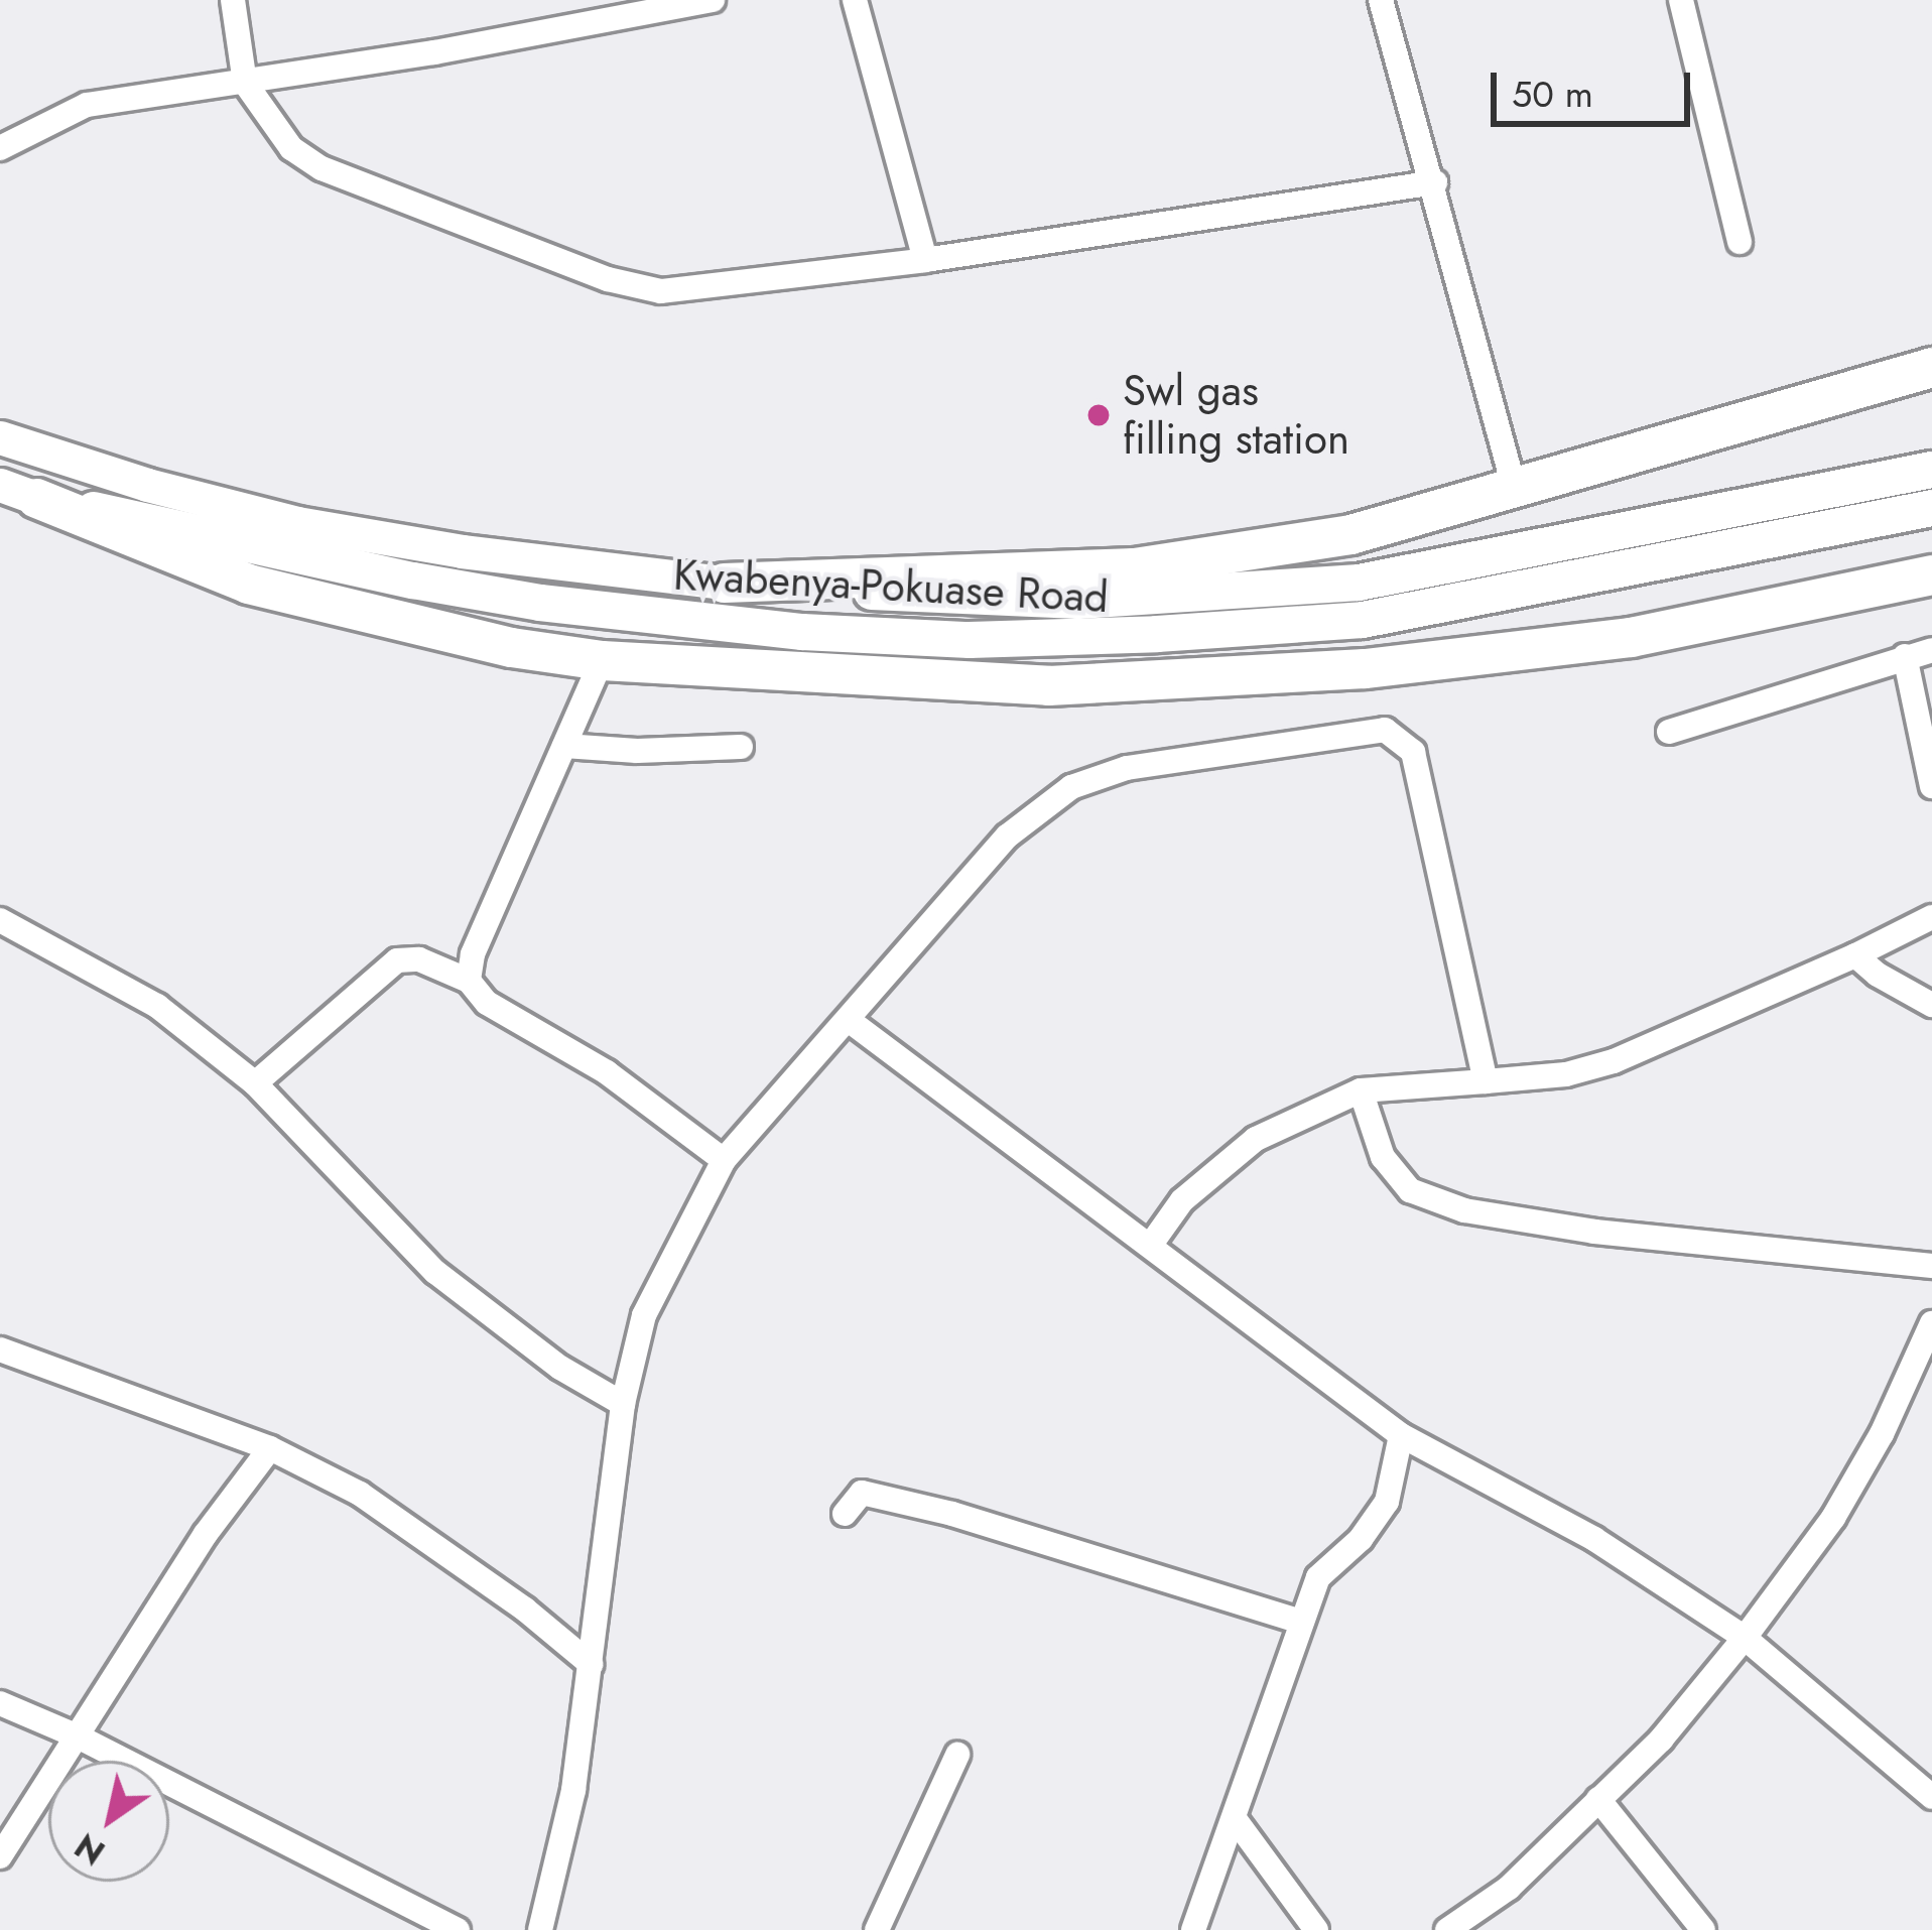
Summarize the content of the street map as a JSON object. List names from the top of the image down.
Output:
{
  "streets": {
    "main road": ["Kwabenya-Pokuase Road"]
  },
  "places": ["Swl gas filling station"],
  "scale_bar": "50 m",
  "north": "bottom left"
}
